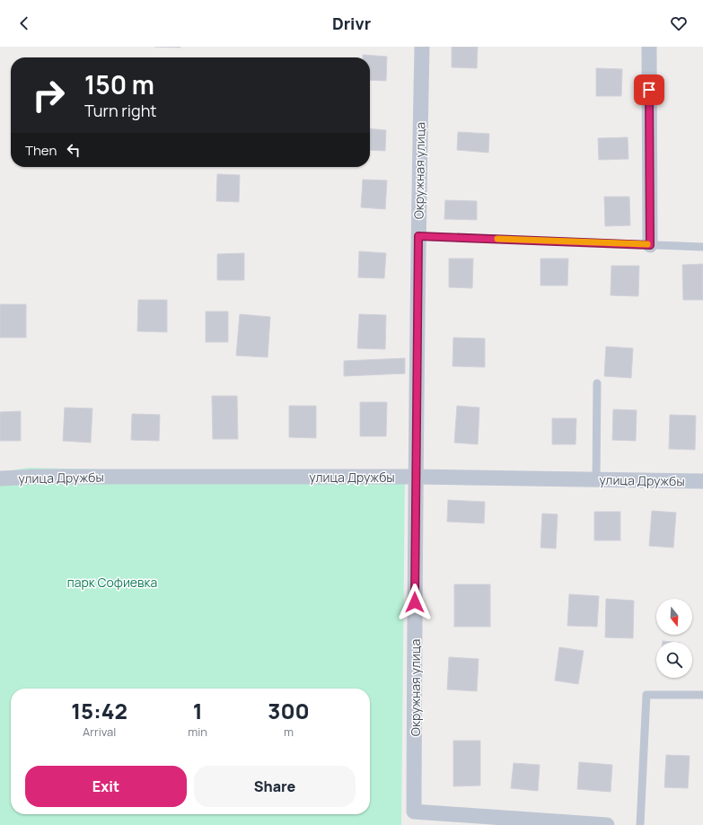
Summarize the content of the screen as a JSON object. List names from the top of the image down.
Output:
{
  "streets": {
    "street": ["Окружная улица", "улица Дружбы"]
  },
  "crossings": [
    ["Окружная улица", "улица Дружбы"]
  ],
  "parks": ["парк Софиевка"],
  "north": "bottom",
  "page": {
    "header": "Drivr",
    "turn": ["150 m", "Turn right"],
    "then": "Then",
    "eta": [
      "15:42",
      "Arrival",
      "1",
      "min",
      "300",
      "m"
    ],
    "buttons": ["Exit", "Share"]
  }
}
